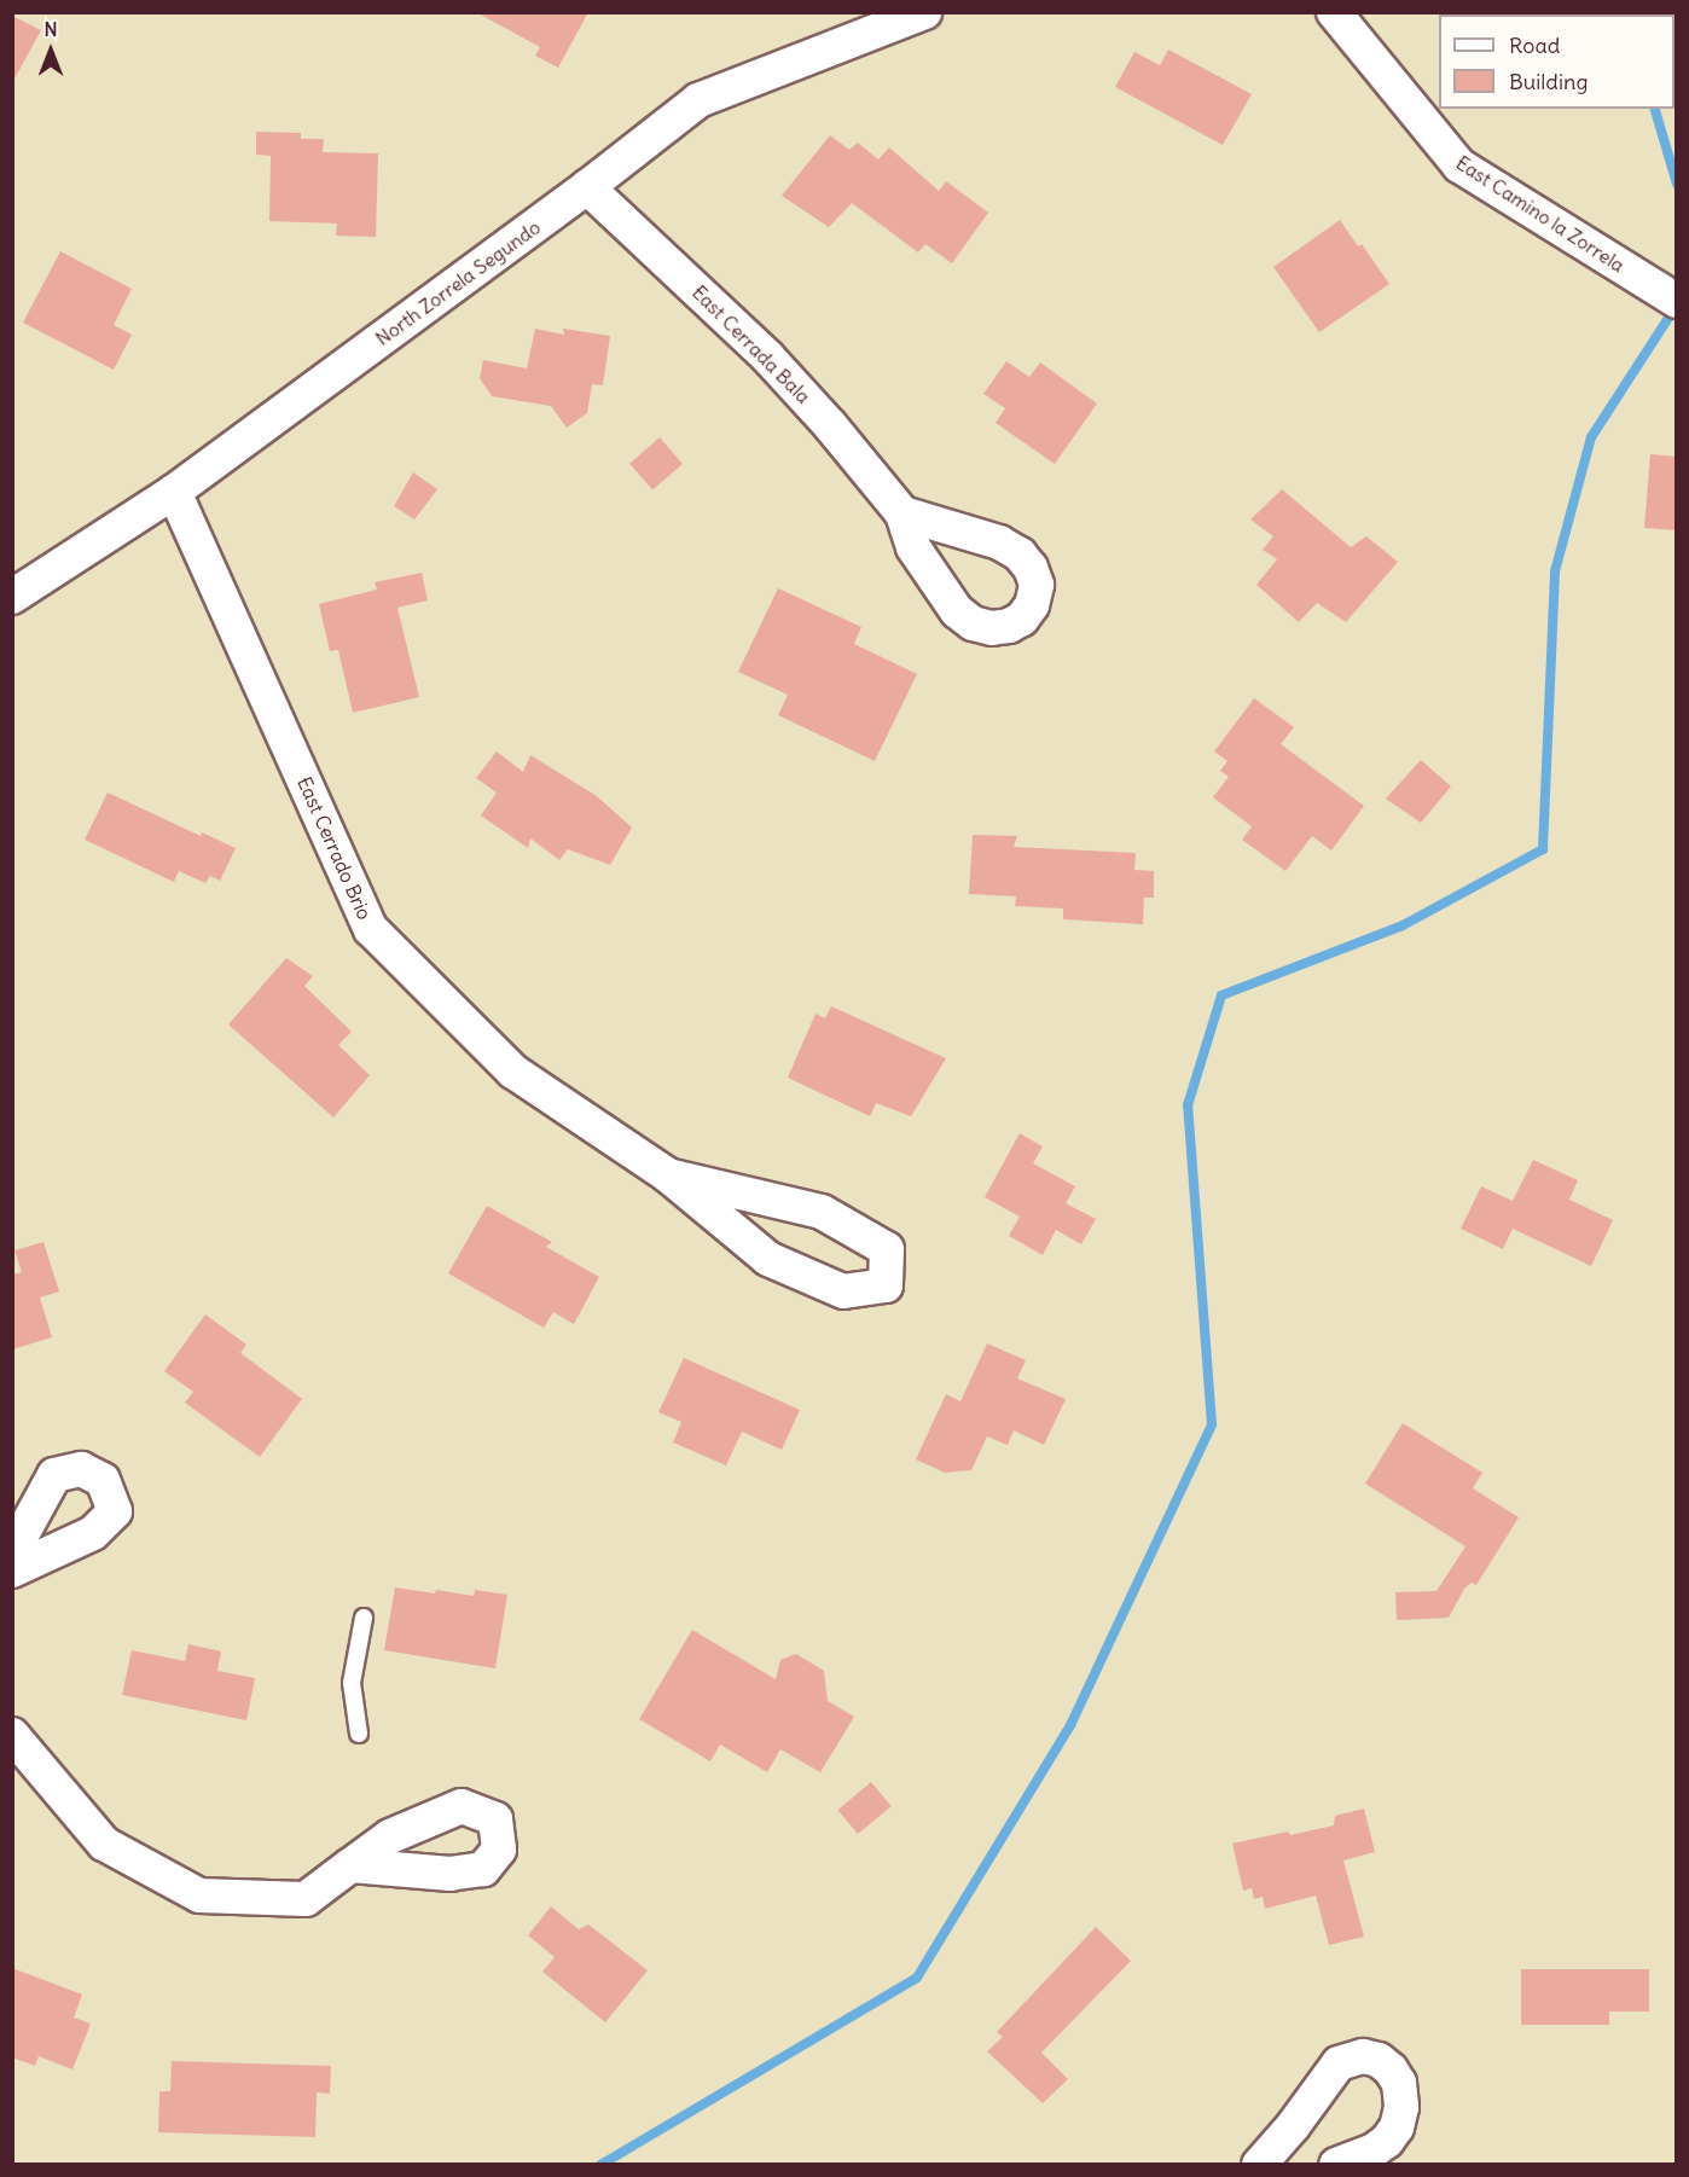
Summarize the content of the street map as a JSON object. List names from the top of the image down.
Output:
{
  "streets": {
    "street": [
      "East Camino la Zorrela",
      "North Zorrela Segundo",
      "East Cerrada Bala",
      "East Cerrado Brio"
    ]
  },
  "crossings": [
    ["North Zorrela Segundo", "East Cerrada Bala"],
    ["North Zorrela Segundo", "East Cerrado Brio"]
  ],
  "legend": ["Road", "Building"],
  "north": "top"
}
